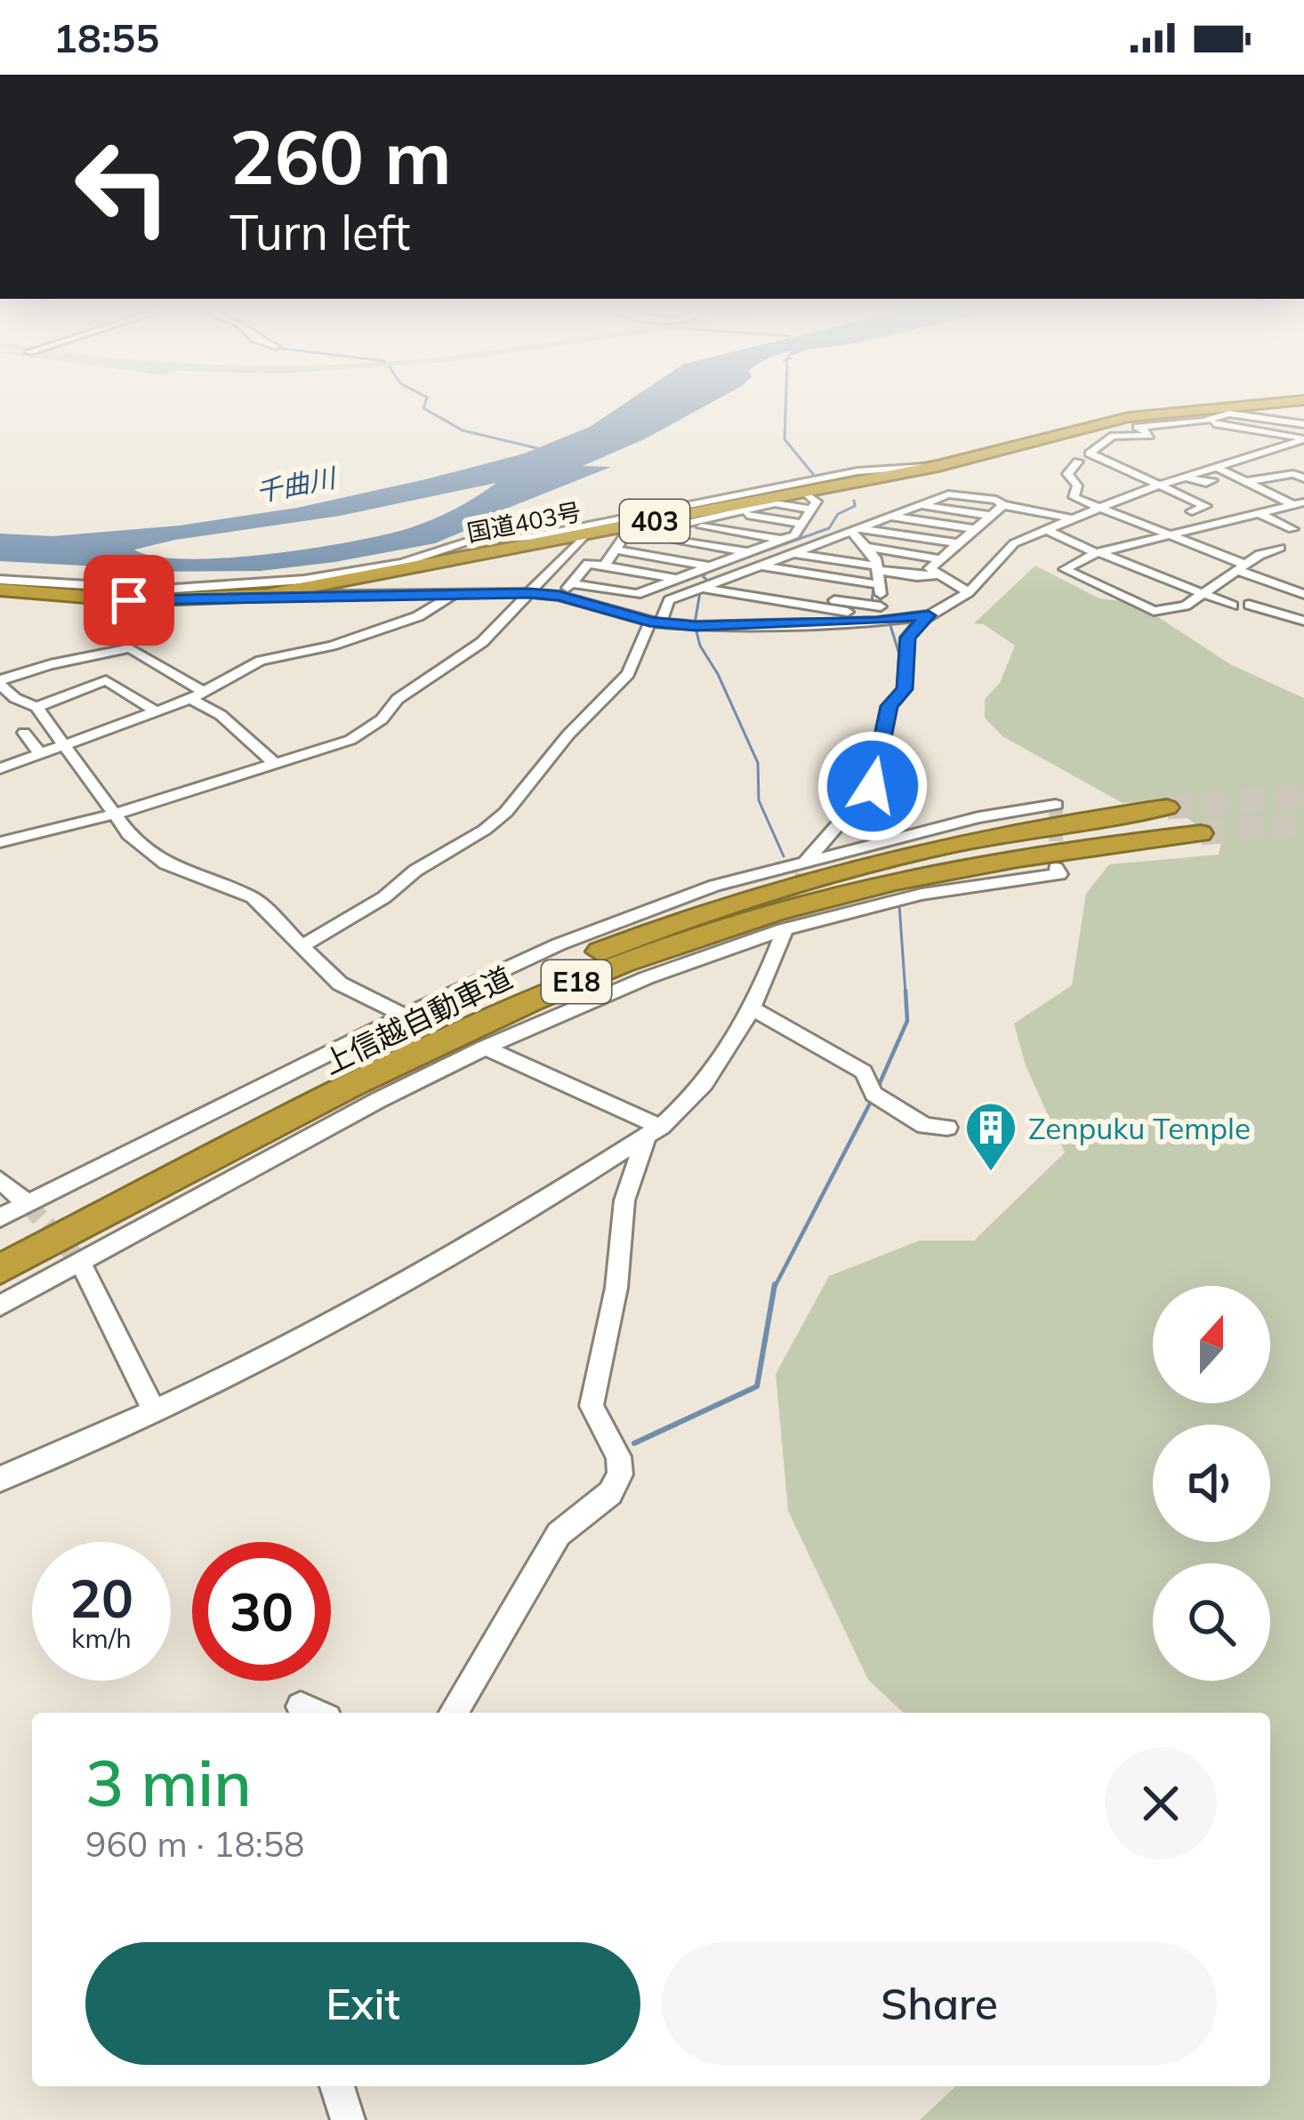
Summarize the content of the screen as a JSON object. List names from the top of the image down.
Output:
{
  "streets": {
    "highway": [
      "403",
      "国道403号",
      "E18",
      "上信越自動車道"
    ]
  },
  "water": ["千曲川"],
  "places": {
    "building": ["Zenpuku Temple"]
  },
  "north": "top",
  "page": {
    "status": "18:55",
    "turn": ["260 m", "Turn left"],
    "speed": "20 km/h",
    "limit": "30",
    "heading": ["3 min", "960 m · 18:58"],
    "buttons": ["Exit", "Share"]
  }
}
